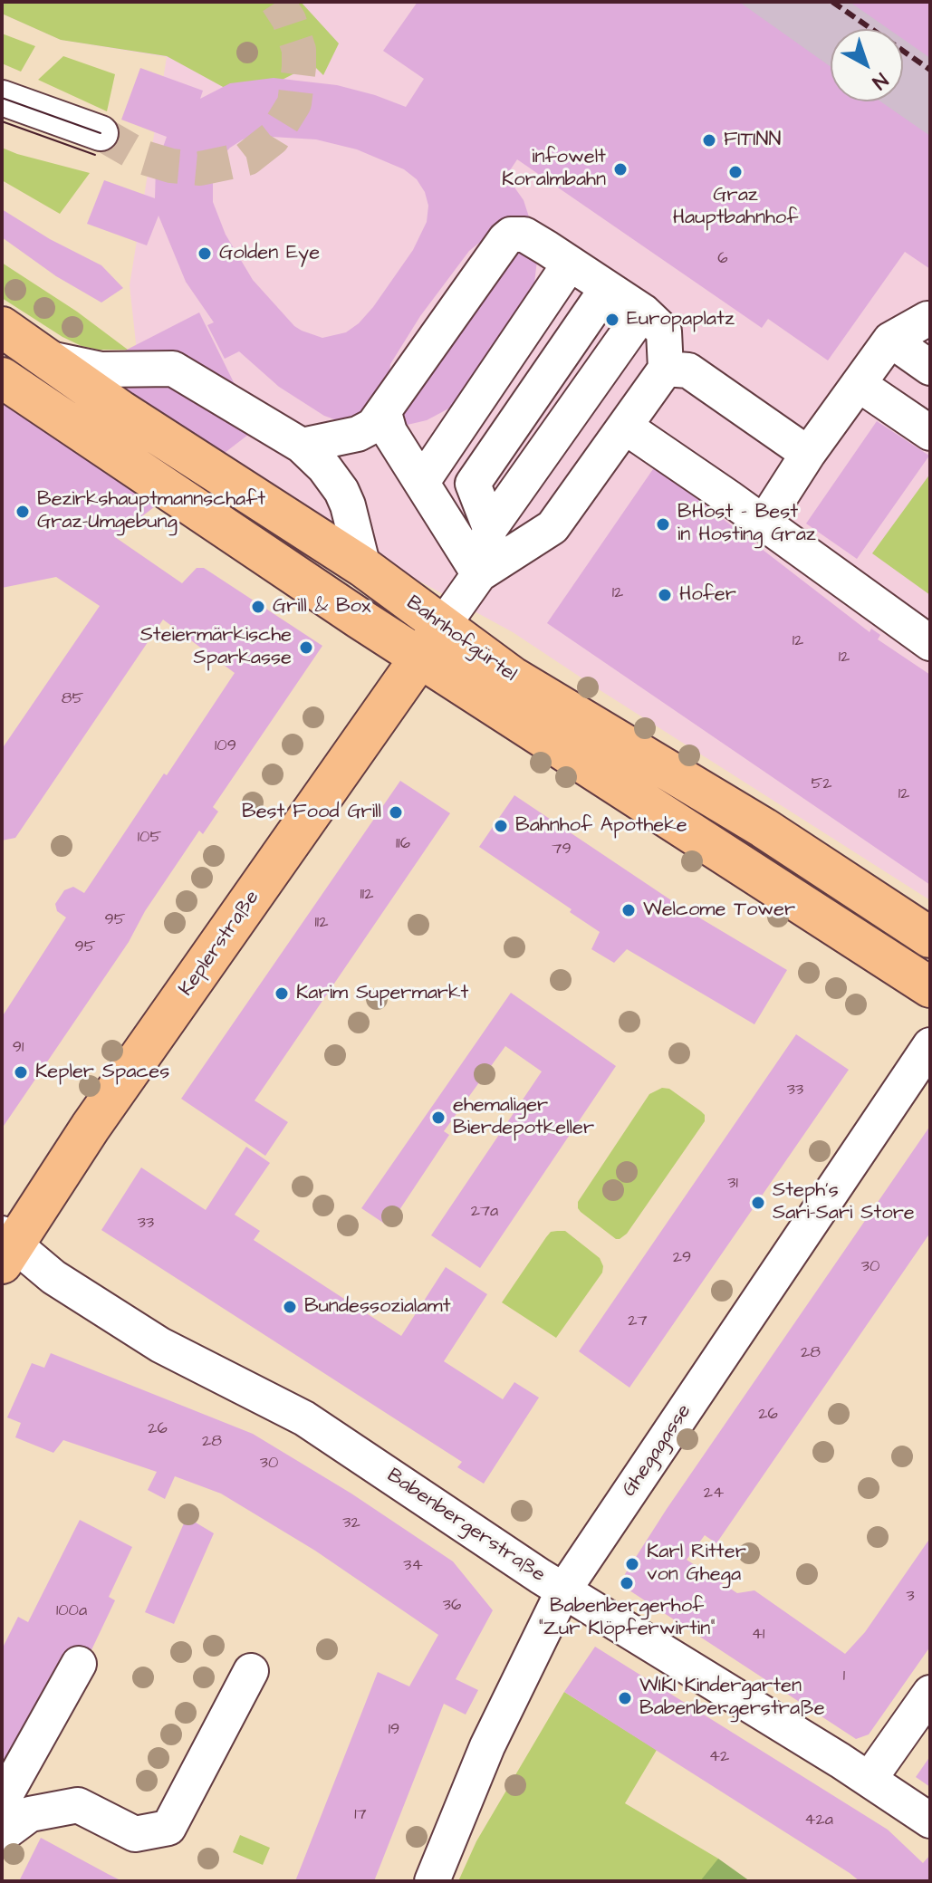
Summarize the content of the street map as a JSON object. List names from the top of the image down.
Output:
{
  "streets": {
    "main road": ["Bahnhofgürtel", "Keplerstraße"],
    "street": ["Ghegagasse", "Babenbergerstraße"]
  },
  "crossings": [
    ["Bahnhofgürtel", "Keplerstraße"],
    ["Keplerstraße", "Babenbergerstraße"],
    ["Ghegagasse", "Babenbergerstraße"]
  ],
  "places": [
    "FITINN",
    "infowelt Koralmbahn",
    "Graz Hauptbahnhof",
    "Golden Eye",
    "Europaplatz",
    "Bezirkshauptmannschaft Graz-Umgebung",
    "BHost - Best in Hosting Graz",
    "Hofer",
    "Grill & Box",
    "Steiermärkische Sparkasse",
    "Best Food Grill",
    "Bahnhof Apotheke",
    "Welcome Tower",
    "Karim Supermarkt",
    "Kepler Spaces",
    "ehemaliger Bierdepotkeller",
    "Steph's Sari-Sari Store",
    "Bundessozialamt",
    "Karl Ritter von Ghega",
    "Babenbergerhof \"Zur Klöpferwirtin\"",
    "WIKI Kindergarten Babenbergerstraße"
  ],
  "house_numbers": [
    "6",
    "12",
    "12",
    "12",
    "85",
    "109",
    "52",
    "12",
    "105",
    "116",
    "79",
    "112",
    "95",
    "112",
    "95",
    "91",
    "33",
    "31",
    "27a",
    "33",
    "29",
    "30",
    "27",
    "28",
    "26",
    "26",
    "28",
    "30",
    "24",
    "32",
    "34",
    "3",
    "36",
    "100a",
    "41",
    "1",
    "19",
    "42",
    "17",
    "42a"
  ],
  "north": "bottom right"
}
